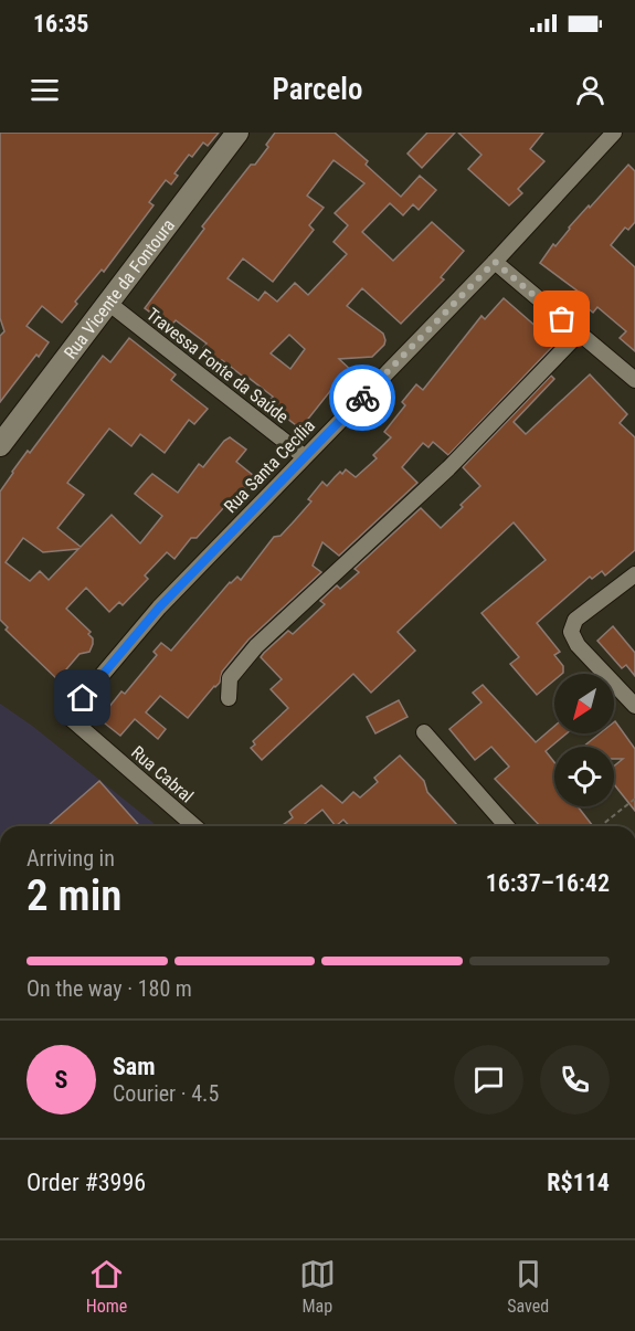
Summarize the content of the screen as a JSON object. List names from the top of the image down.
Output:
{
  "streets": {
    "street": [
      "Rua Vicente da Fontoura",
      "Travessa Fonte da Saúde",
      "Rua Santa Cecília",
      "Rua Cabral"
    ]
  },
  "crossings": [
    ["Rua Vicente da Fontoura", "Travessa Fonte da Saúde"],
    ["Travessa Fonte da Saúde", "Rua Santa Cecília"],
    ["Rua Santa Cecília", "Rua Cabral"]
  ],
  "north": "bottom left",
  "page": {
    "status": "16:35",
    "header": "Parcelo",
    "heading": ["2 min", "Arriving in", "16:37–16:42"],
    "panel": [
      "Sam",
      "Courier · 4.5",
      "Order #3996",
      "R$114"
    ],
    "bar": "On the way · 180 m",
    "round": "S",
    "tabs": ["Home", "Map", "Saved"]
  }
}
